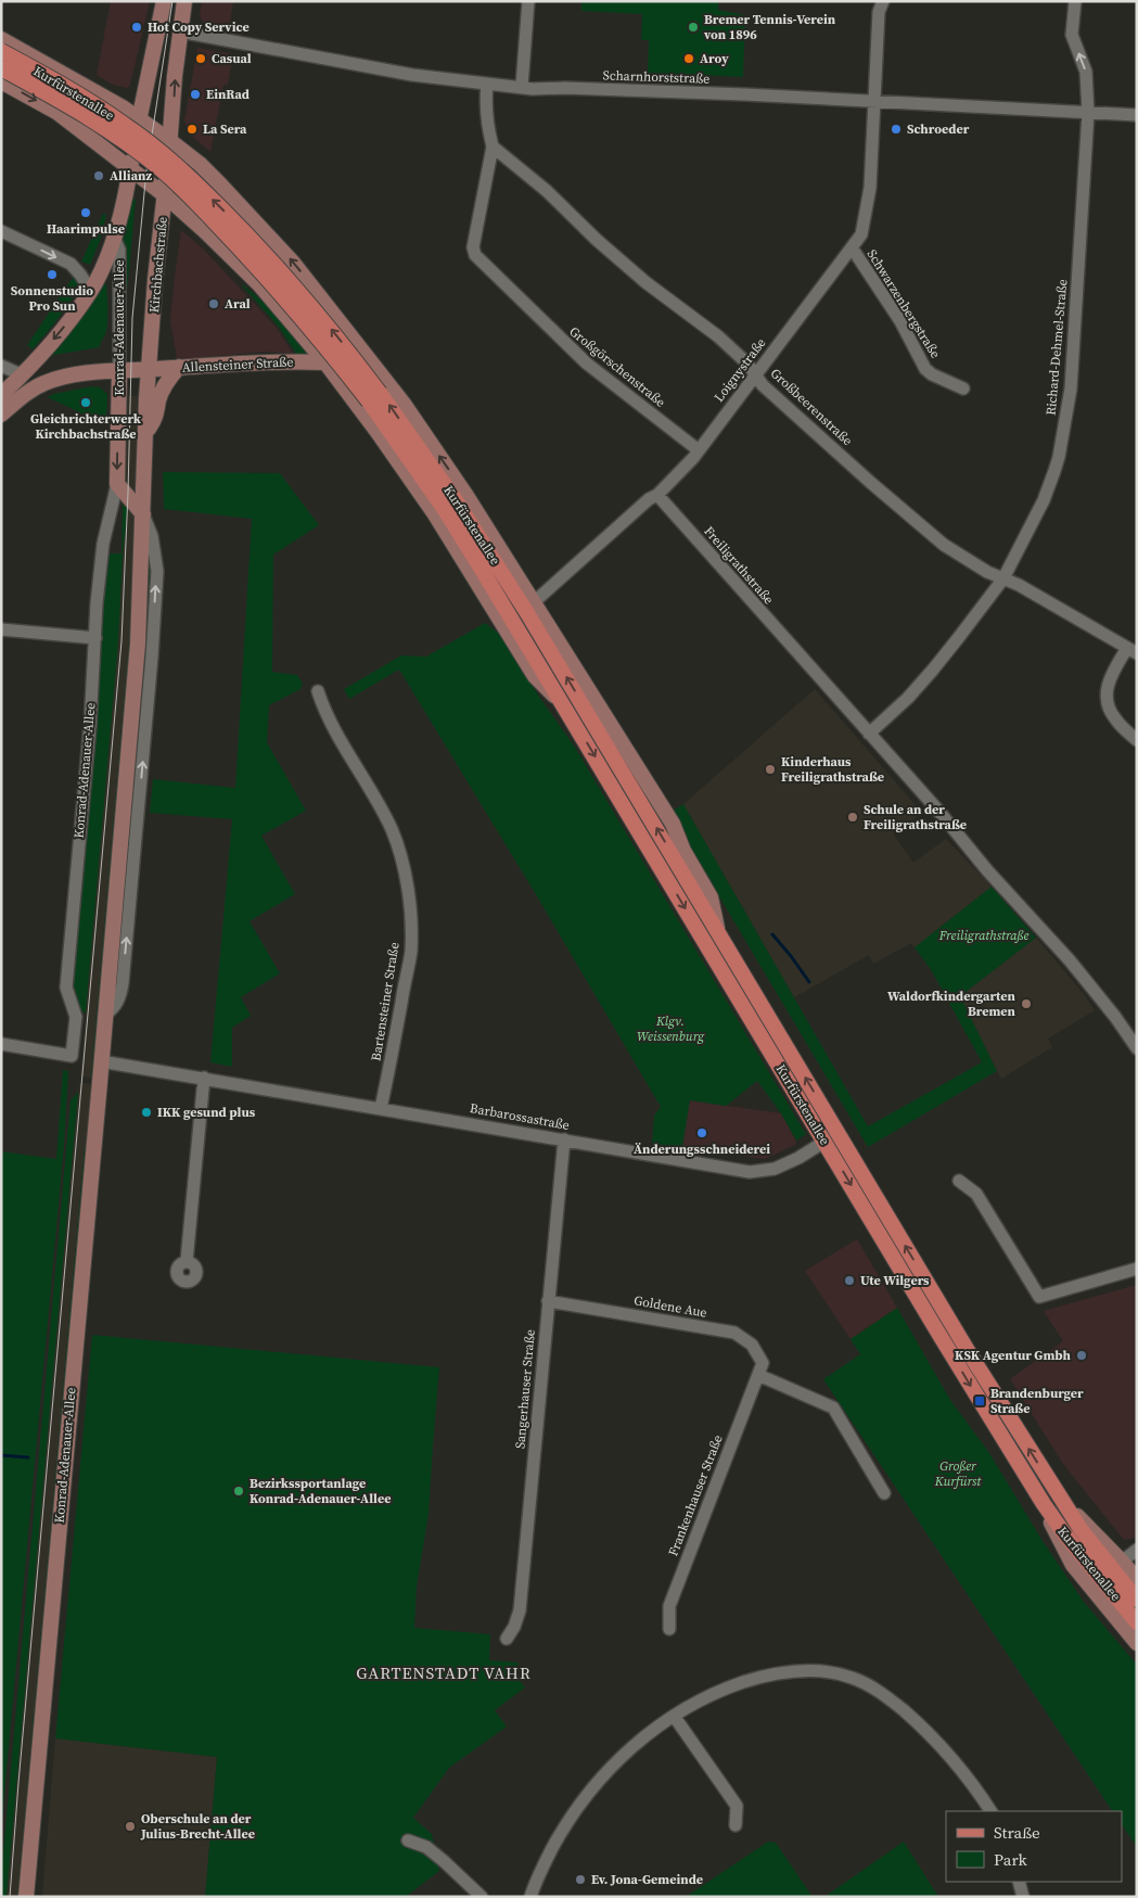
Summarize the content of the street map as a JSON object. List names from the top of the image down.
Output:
{
  "streets": {
    "main road": [
      "Kurfürstenallee",
      "Kirchbachstraße",
      "Konrad-Adenauer-Allee",
      "Allensteiner Straße"
    ],
    "street": [
      "Scharnhorststraße",
      "Schwarzenbergstraße",
      "Richard-Dehmel-Straße",
      "Großgörschenstraße",
      "Loignystraße",
      "Großbeerenstraße",
      "Freiligrathstraße",
      "Bartensteiner Straße",
      "Barbarossastraße",
      "Goldene Aue",
      "Sangerhauser Straße",
      "Frankenhauser Straße"
    ]
  },
  "crossings": [
    ["Scharnhorststraße", "Kirchbachstraße"],
    ["Scharnhorststraße", "Richard-Dehmel-Straße"],
    ["Scharnhorststraße", "Loignystraße"],
    ["Kurfürstenallee", "Kirchbachstraße"],
    ["Kurfürstenallee", "Allensteiner Straße"],
    ["Kurfürstenallee", "Loignystraße"],
    ["Kurfürstenallee", "Barbarossastraße"],
    ["Kirchbachstraße", "Konrad-Adenauer-Allee"],
    ["Kirchbachstraße", "Allensteiner Straße"],
    ["Schwarzenbergstraße", "Loignystraße"],
    ["Konrad-Adenauer-Allee", "Allensteiner Straße"],
    ["Konrad-Adenauer-Allee", "Barbarossastraße"],
    ["Richard-Dehmel-Straße", "Großbeerenstraße"],
    ["Richard-Dehmel-Straße", "Freiligrathstraße"],
    ["Großgörschenstraße", "Loignystraße"],
    ["Großgörschenstraße", "Großbeerenstraße"],
    ["Loignystraße", "Großbeerenstraße"],
    ["Loignystraße", "Freiligrathstraße"],
    ["Bartensteiner Straße", "Barbarossastraße"],
    ["Barbarossastraße", "Sangerhauser Straße"],
    ["Goldene Aue", "Sangerhauser Straße"],
    ["Goldene Aue", "Frankenhauser Straße"]
  ],
  "districts": ["GARTENSTADT VAHR"],
  "parks": ["Freiligrathstraße", "Klgv. Weissenburg", "Großer Kurfürst"],
  "places": {
    "other": [
      "Hot Copy Service",
      "Bremer Tennis-Verein von 1896",
      "Casual",
      "Aroy",
      "EinRad",
      "La Sera",
      "Schroeder",
      "Allianz",
      "Haarimpulse",
      "Sonnenstudio Pro Sun",
      "Aral",
      "Gleichrichterwerk Kirchbachstraße",
      "Kinderhaus Freiligrathstraße",
      "Schule an der Freiligrathstraße",
      "Waldorfkindergarten Bremen",
      "IKK gesund plus",
      "Änderungsschneiderei",
      "Ute Wilgers",
      "KSK Agentur Gmbh",
      "Bezirkssportanlage Konrad-Adenauer-Allee",
      "Oberschule an der Julius-Brecht-Allee",
      "Ev. Jona-Gemeinde"
    ],
    "transit": ["Brandenburger Straße"]
  },
  "legend": ["Straße", "Park"]
}
